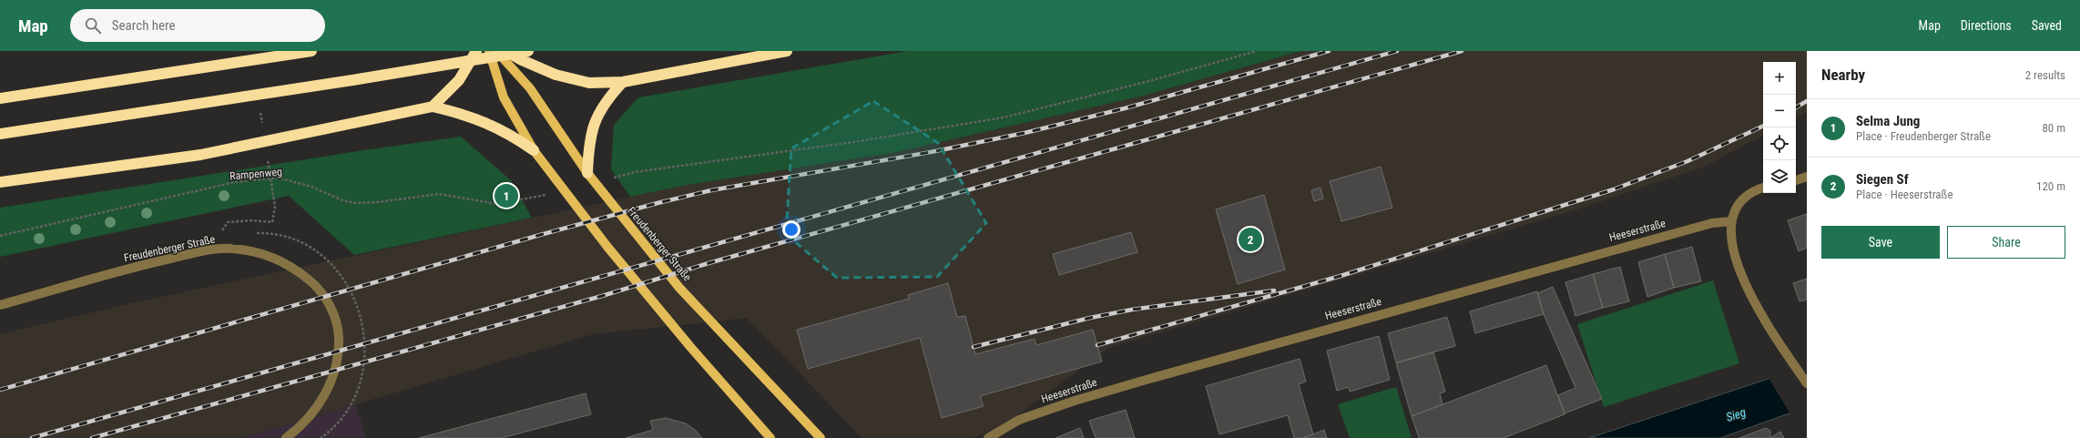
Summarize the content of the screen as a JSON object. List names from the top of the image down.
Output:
{
  "streets": {
    "main road": ["Freudenberger Straße"],
    "street": ["Heeserstraße"],
    "path": ["Rampenweg"]
  },
  "water": ["Sieg"],
  "page": {
    "header": "Map",
    "search": "Search here",
    "nav": ["Map", "Directions", "Saved"],
    "heading": ["Nearby", "2 results"],
    "map_buttons": ["+", "−"],
    "list": [
      {
        "mark": "1",
        "name": "Selma Jung",
        "note": "Place · Freudenberger Straße",
        "value": "80 m"
      },
      {
        "mark": "2",
        "name": "Siegen Sf",
        "note": "Place · Heeserstraße",
        "value": "120 m"
      }
    ],
    "pins": ["1", "2"],
    "buttons": ["Save", "Share"]
  }
}
